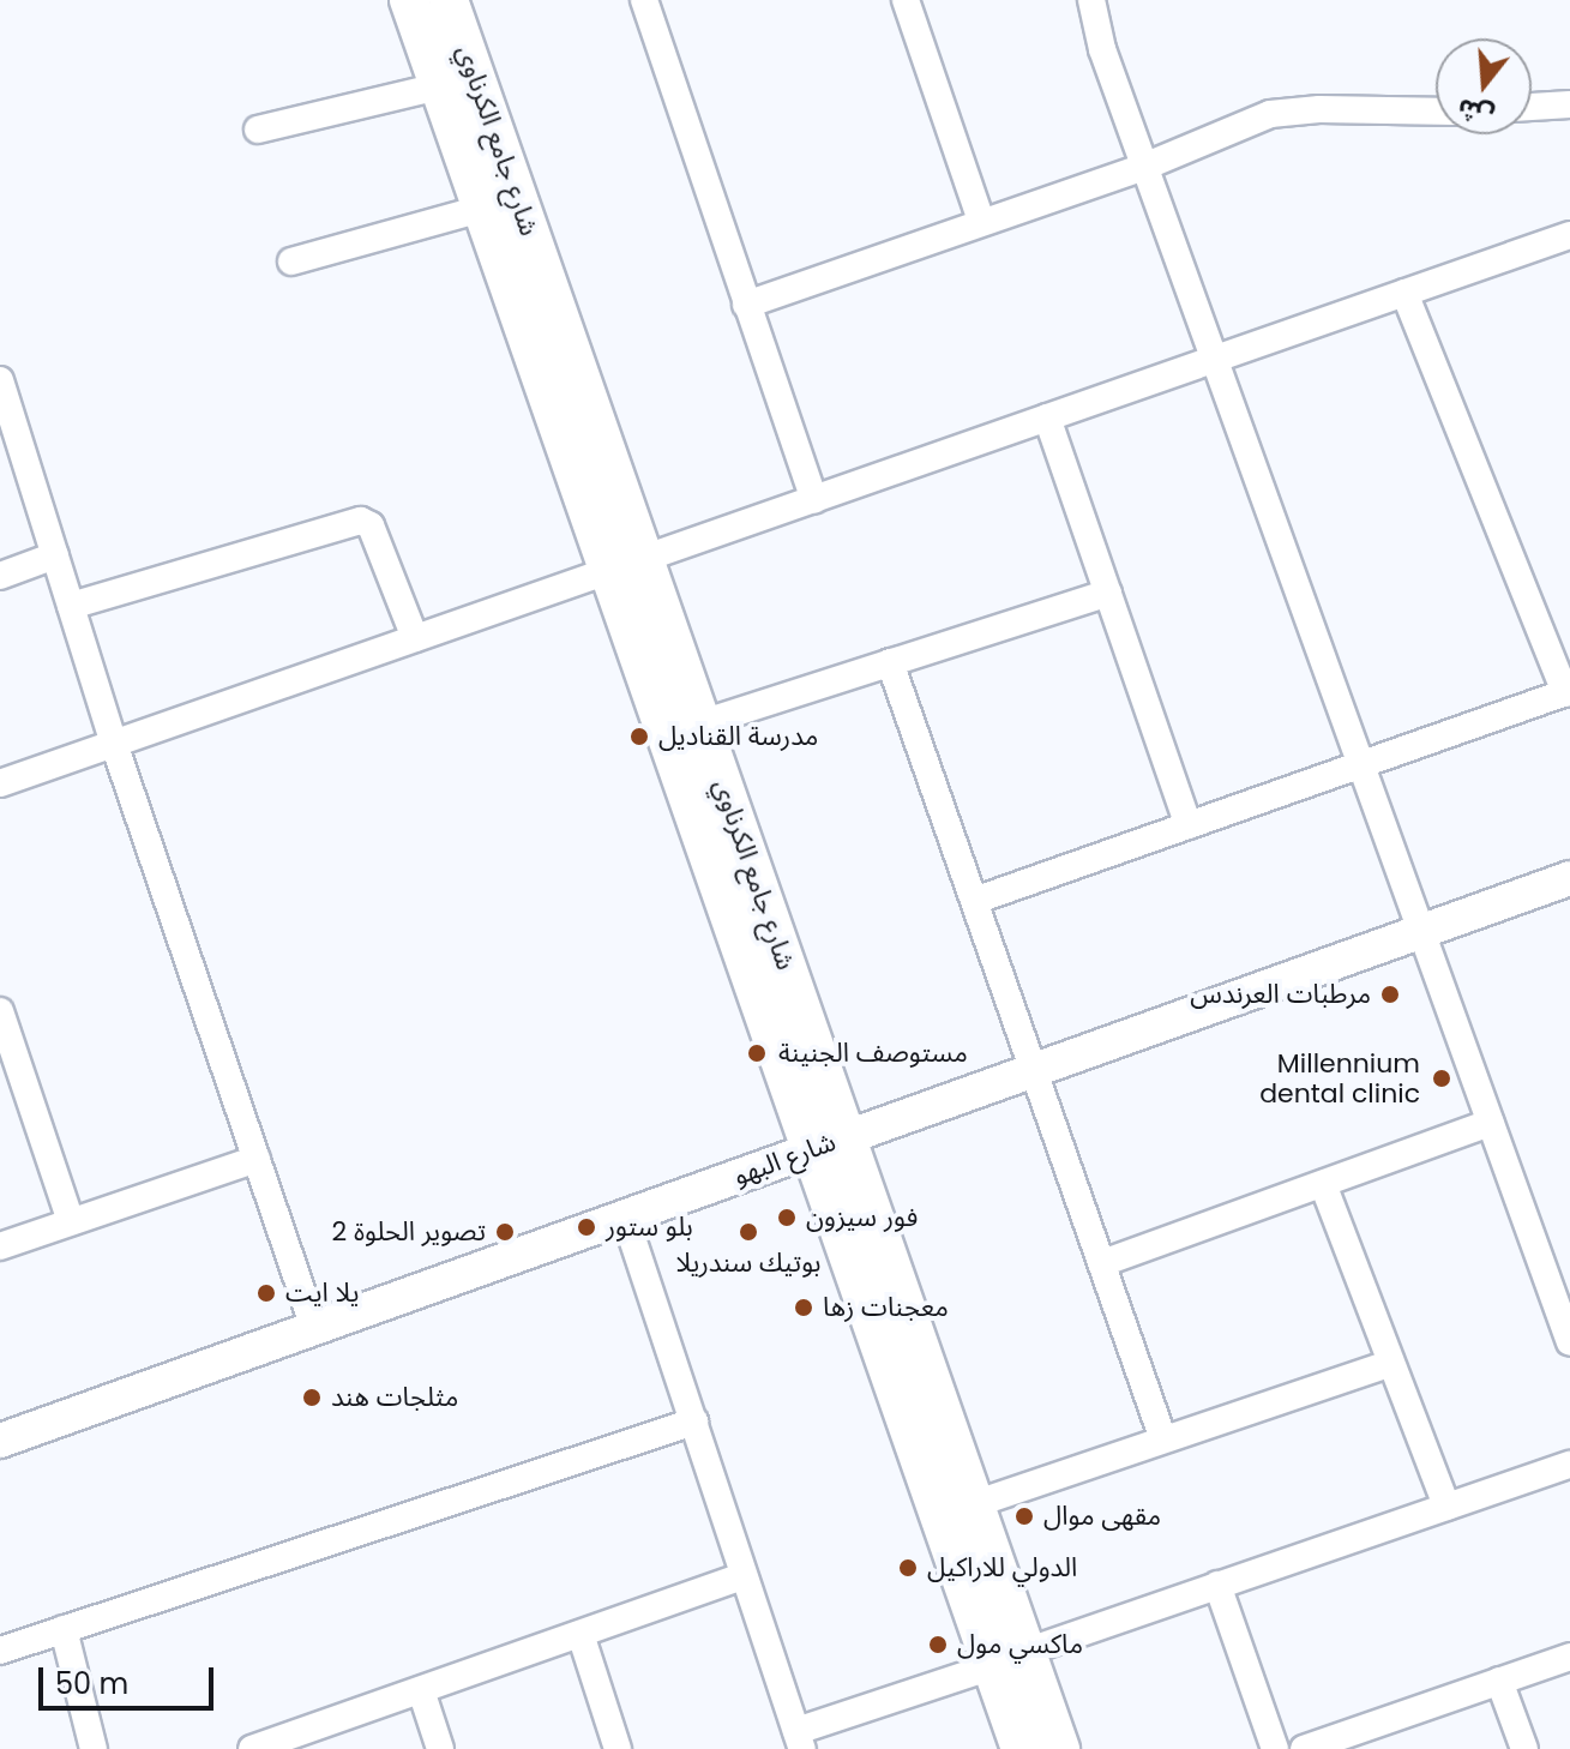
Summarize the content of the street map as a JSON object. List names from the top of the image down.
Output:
{
  "streets": {
    "main road": ["شارع جامع الكرناوي"],
    "street": ["شارع البهو"]
  },
  "crossings": [
    ["شارع جامع الكرناوي", "شارع البهو"]
  ],
  "places": [
    "مدرسة القناديل",
    "مرطبات العرندس",
    "مستوصف الجنينة",
    "Millennium dental clinic",
    "فور سيزون",
    "بلو ستور",
    "تصوير الحلوة 2",
    "بوتيك سندريلا",
    "يلا ايت",
    "معجنات زها",
    "مثلجات هند",
    "مقهى موال",
    "الدولي للاراكيل",
    "ماكسي مول"
  ],
  "scale_bar": "50 m",
  "north": "bottom"
}
